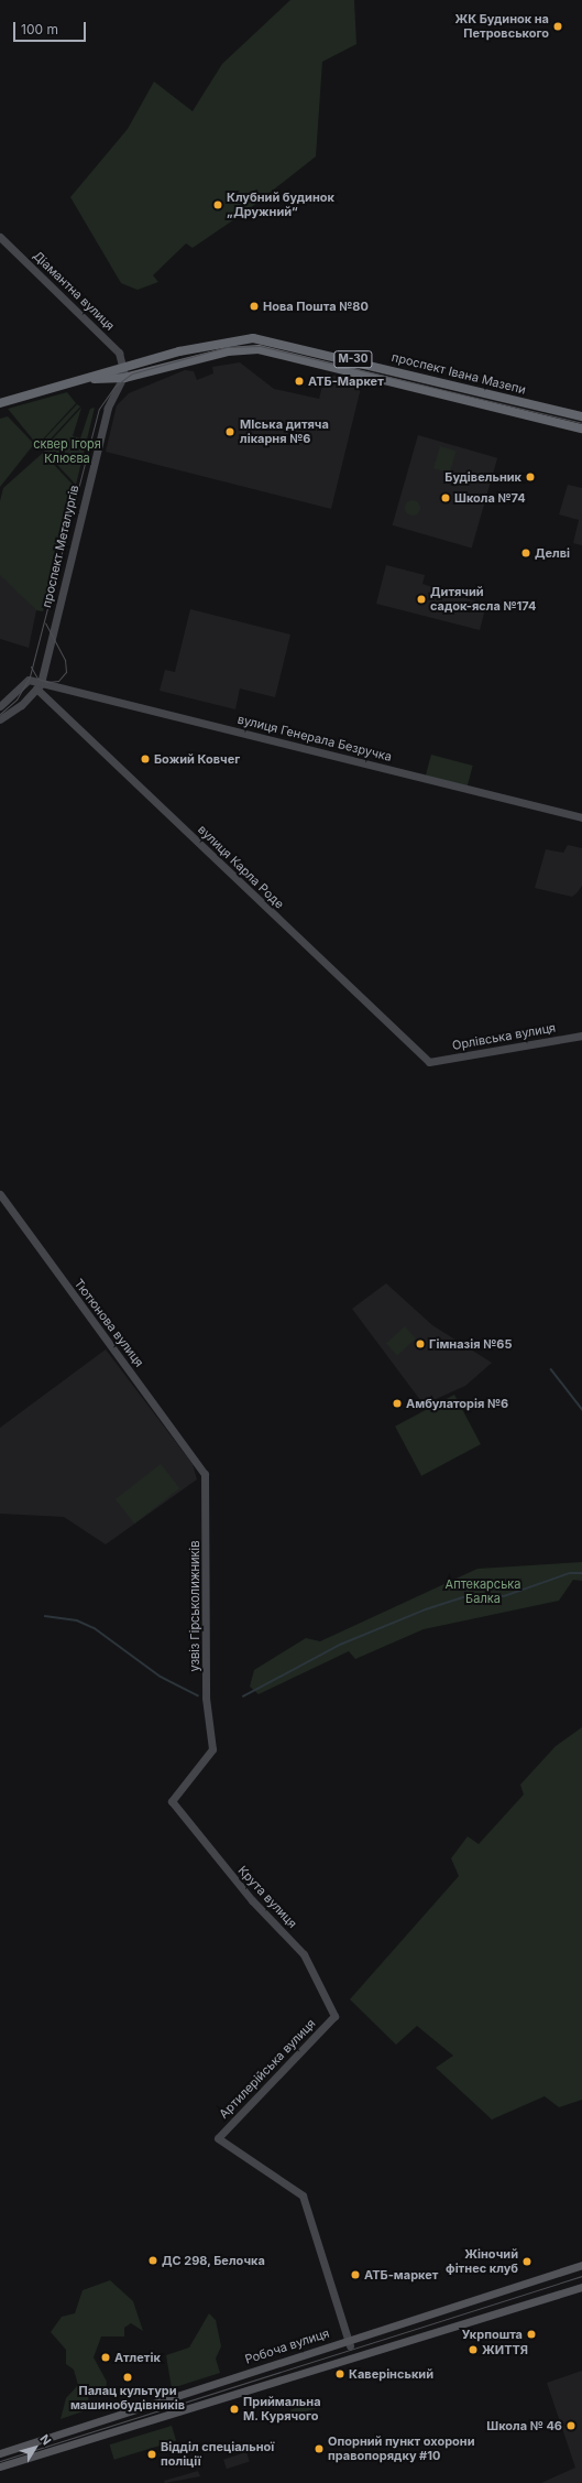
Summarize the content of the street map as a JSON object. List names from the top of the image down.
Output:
{
  "streets": {
    "highway": ["М-30", "проспект Івана Мазепи"],
    "main road": ["Робоча вулиця"],
    "street": [
      "Діамантна вулиця",
      "проспект Металургів",
      "вулиця Генерала Безручка",
      "вулиця Карла Роде",
      "Орлівська вулиця",
      "Тютюнова вулиця",
      "узвіз Гірськолижників",
      "Крута вулиця",
      "Артилерійська вулиця"
    ]
  },
  "crossings": [
    ["Діамантна вулиця", "М-30"],
    ["Діамантна вулиця", "проспект Івана Мазепи"],
    ["М-30", "проспект Івана Мазепи"],
    ["М-30", "проспект Металургів"],
    ["проспект Івана Мазепи", "проспект Металургів"],
    ["проспект Металургів", "вулиця Генерала Безручка"],
    ["проспект Металургів", "вулиця Карла Роде"],
    ["вулиця Генерала Безручка", "вулиця Карла Роде"],
    ["вулиця Карла Роде", "Орлівська вулиця"],
    ["Тютюнова вулиця", "узвіз Гірськолижників"],
    ["узвіз Гірськолижників", "Крута вулиця"],
    ["Крута вулиця", "Артилерійська вулиця"],
    ["Артилерійська вулиця", "Робоча вулиця"]
  ],
  "parks": ["сквер Ігоря Клюєва", "Аптекарська Балка"],
  "places": [
    "ЖК Будинок на Петровського",
    "Клубний будинок „Дружний“",
    "Нова Пошта №80",
    "АТБ-Маркет",
    "МІська дитяча лікарня №6",
    "Будівельник",
    "Школа №74",
    "Делві",
    "Дитячий садок-ясла №174",
    "Божий Ковчег",
    "Гімназія №65",
    "Амбулаторія №6",
    "ДС 298, Белочка",
    "Жіночий фітнес клуб",
    "АТБ-маркет",
    "Укрпошта",
    "ЖИТТЯ",
    "Атлетік",
    "Каверінський",
    "Палац культури машинобудівників",
    "Приймальна М. Курячого",
    "Школа № 46",
    "Опорний пункт охорони правопорядку #10",
    "Відділ спеціальної поліції"
  ],
  "scale_bar": "100 m",
  "north": "top right"
}
